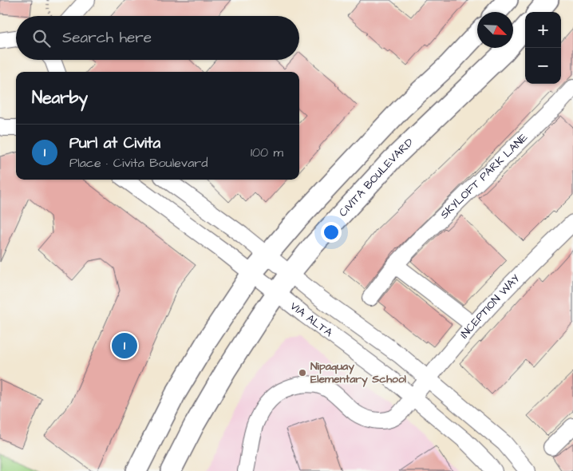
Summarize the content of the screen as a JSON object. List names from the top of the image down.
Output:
{
  "streets": {
    "main road": ["CIVITA BOULEVARD"],
    "street": ["SKYLOFT PARK LANE", "INCEPTION WAY", "VIA ALTA"]
  },
  "crossings": [
    ["CIVITA BOULEVARD", "VIA ALTA"],
    ["INCEPTION WAY", "VIA ALTA"]
  ],
  "places": ["Nipaquay Elementary School"],
  "north": "bottom right",
  "page": {
    "map_buttons": ["+", "−"],
    "search": "Search here",
    "heading": "Nearby",
    "list": [
      {
        "mark": "1",
        "name": "Purl at Civita",
        "note": "Place · Civita Boulevard",
        "value": "100 m"
      }
    ],
    "pins": "1"
  }
}
